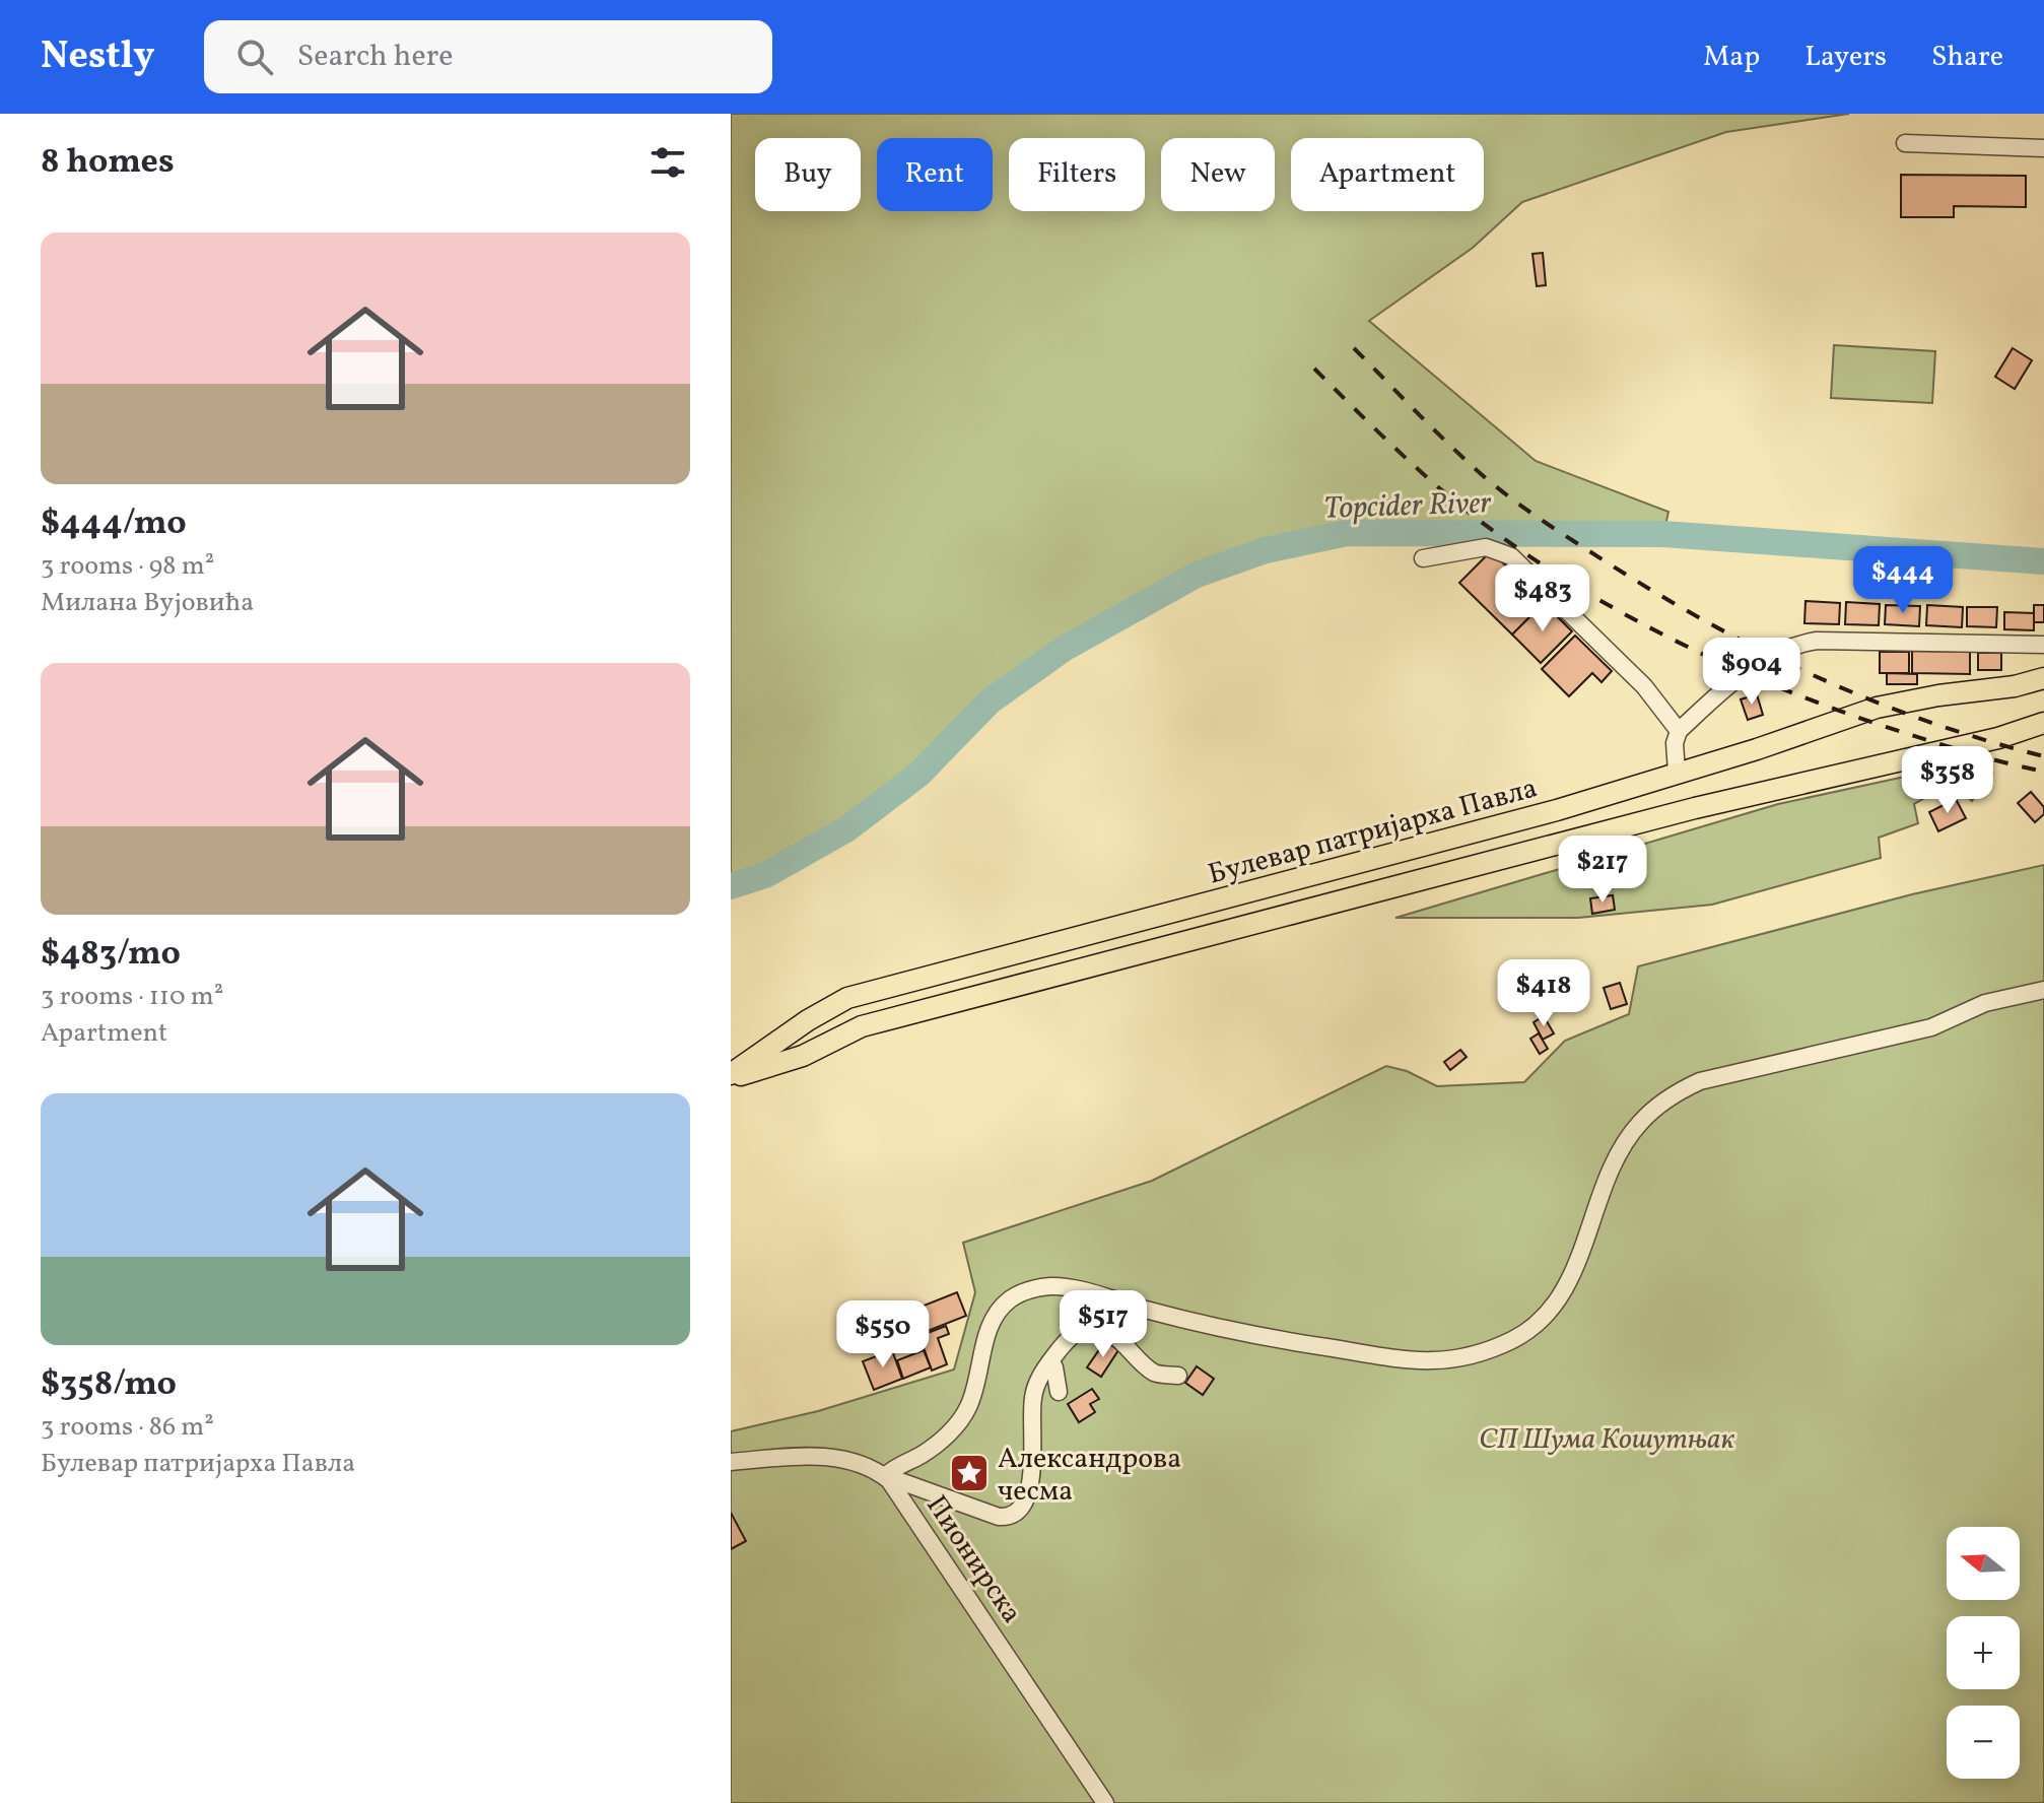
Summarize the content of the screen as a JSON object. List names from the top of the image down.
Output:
{
  "streets": {
    "main road": ["Булевар патријарха Павла"],
    "street": ["Пионирска"]
  },
  "water": ["Topcider River"],
  "parks": ["СП Шума Кошутњак"],
  "places": {
    "place": ["Александрова чесма"]
  },
  "north": "left",
  "page": {
    "header": "Nestly",
    "search": "Search here",
    "nav": ["Map", "Layers", "Share"],
    "heading": "8 homes",
    "chip": [
      "Buy",
      "Rent",
      "Filters",
      "New",
      "Apartment"
    ],
    "list": [
      {
        "name": "$444/mo",
        "note": "3 rooms · 98 m² · Милана Вујовића"
      },
      {
        "name": "$483/mo",
        "note": "3 rooms · 110 m² · Apartment"
      },
      {
        "name": "$358/mo",
        "note": "3 rooms · 86 m² · Булевар патријарха Павла"
      }
    ],
    "price": [
      "$444",
      "$483",
      "$904",
      "$358",
      "$217",
      "$418",
      "$517",
      "$550"
    ],
    "map_buttons": ["+", "−"]
  }
}
